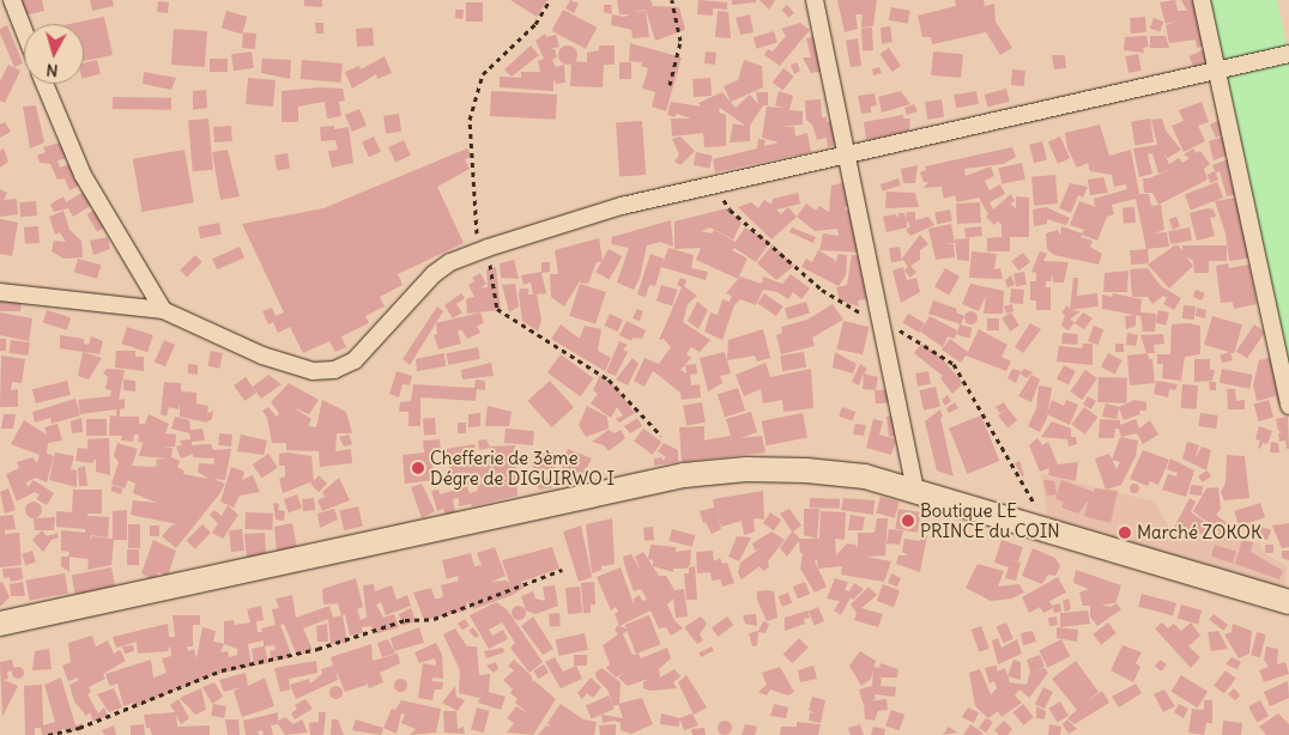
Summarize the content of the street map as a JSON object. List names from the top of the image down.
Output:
{
  "places": ["Chefferie de 3ème Dégre de DIGUIRWO I", "Boutique LE PRINCE du COIN", "Marché ZOKOK"],
  "north": "bottom"
}
